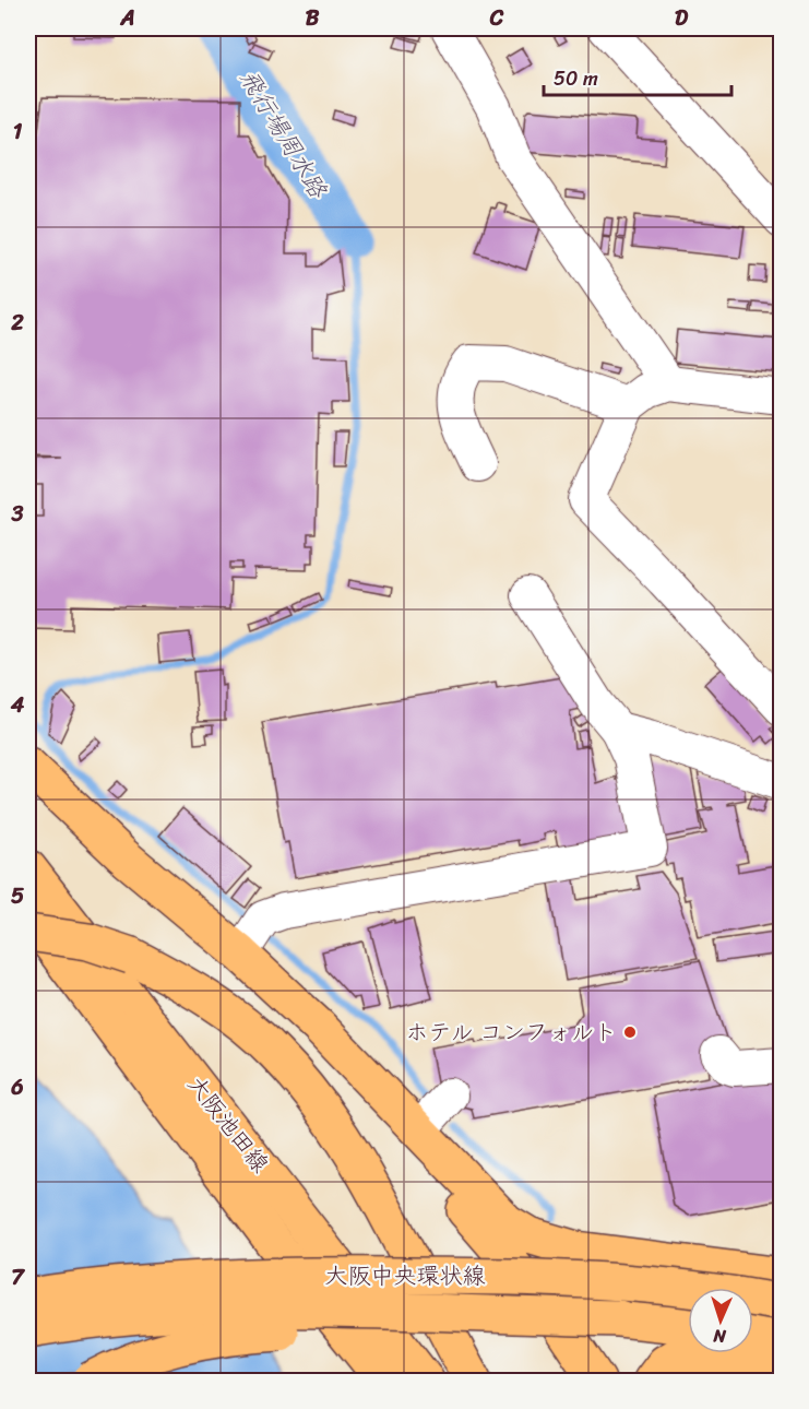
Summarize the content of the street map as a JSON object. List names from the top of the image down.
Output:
{
  "streets": {
    "main road": ["大阪池田線", "大阪中央環状線"]
  },
  "water": ["飛行場周水路"],
  "places": ["ホテル コンフォルト"],
  "scale_bar": "50 m",
  "north": "bottom",
  "grid": {
    "columns": [
      "A",
      "B",
      "C",
      "D"
    ],
    "rows": [
      "1",
      "2",
      "3",
      "4",
      "5",
      "6",
      "7"
    ]
  }
}
